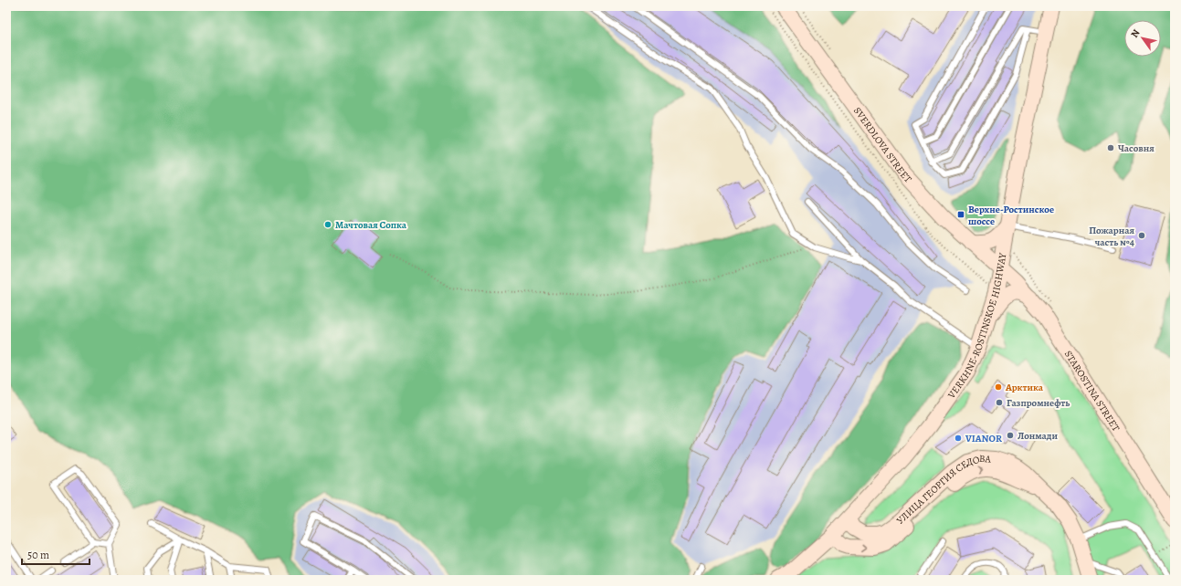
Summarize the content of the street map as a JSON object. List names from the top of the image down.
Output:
{
  "streets": {
    "street": [
      "SVERDLOVA STREET",
      "VERKHNE-ROSTINSKOE HIGHWAY",
      "STAROSTINA STREET",
      "УЛИЦА ГЕОРГИЯ СЕДОВА"
    ]
  },
  "crossings": [
    ["SVERDLOVA STREET", "VERKHNE-ROSTINSKOE HIGHWAY"],
    ["SVERDLOVA STREET", "STAROSTINA STREET"],
    ["VERKHNE-ROSTINSKOE HIGHWAY", "STAROSTINA STREET"],
    ["VERKHNE-ROSTINSKOE HIGHWAY", "УЛИЦА ГЕОРГИЯ СЕДОВА"]
  ],
  "one_way": ["УЛИЦА ГЕОРГИЯ СЕДОВА"],
  "places": {
    "other": [
      "Часовня",
      "Мачтовая Сопка",
      "Пожарная часть №4",
      "Арктика",
      "Газпромнефть",
      "Лонмади",
      "VIANOR"
    ],
    "transit": ["Верхне-Ростинское шоссе"]
  },
  "scale_bar": "50 m",
  "north": "top left"
}
